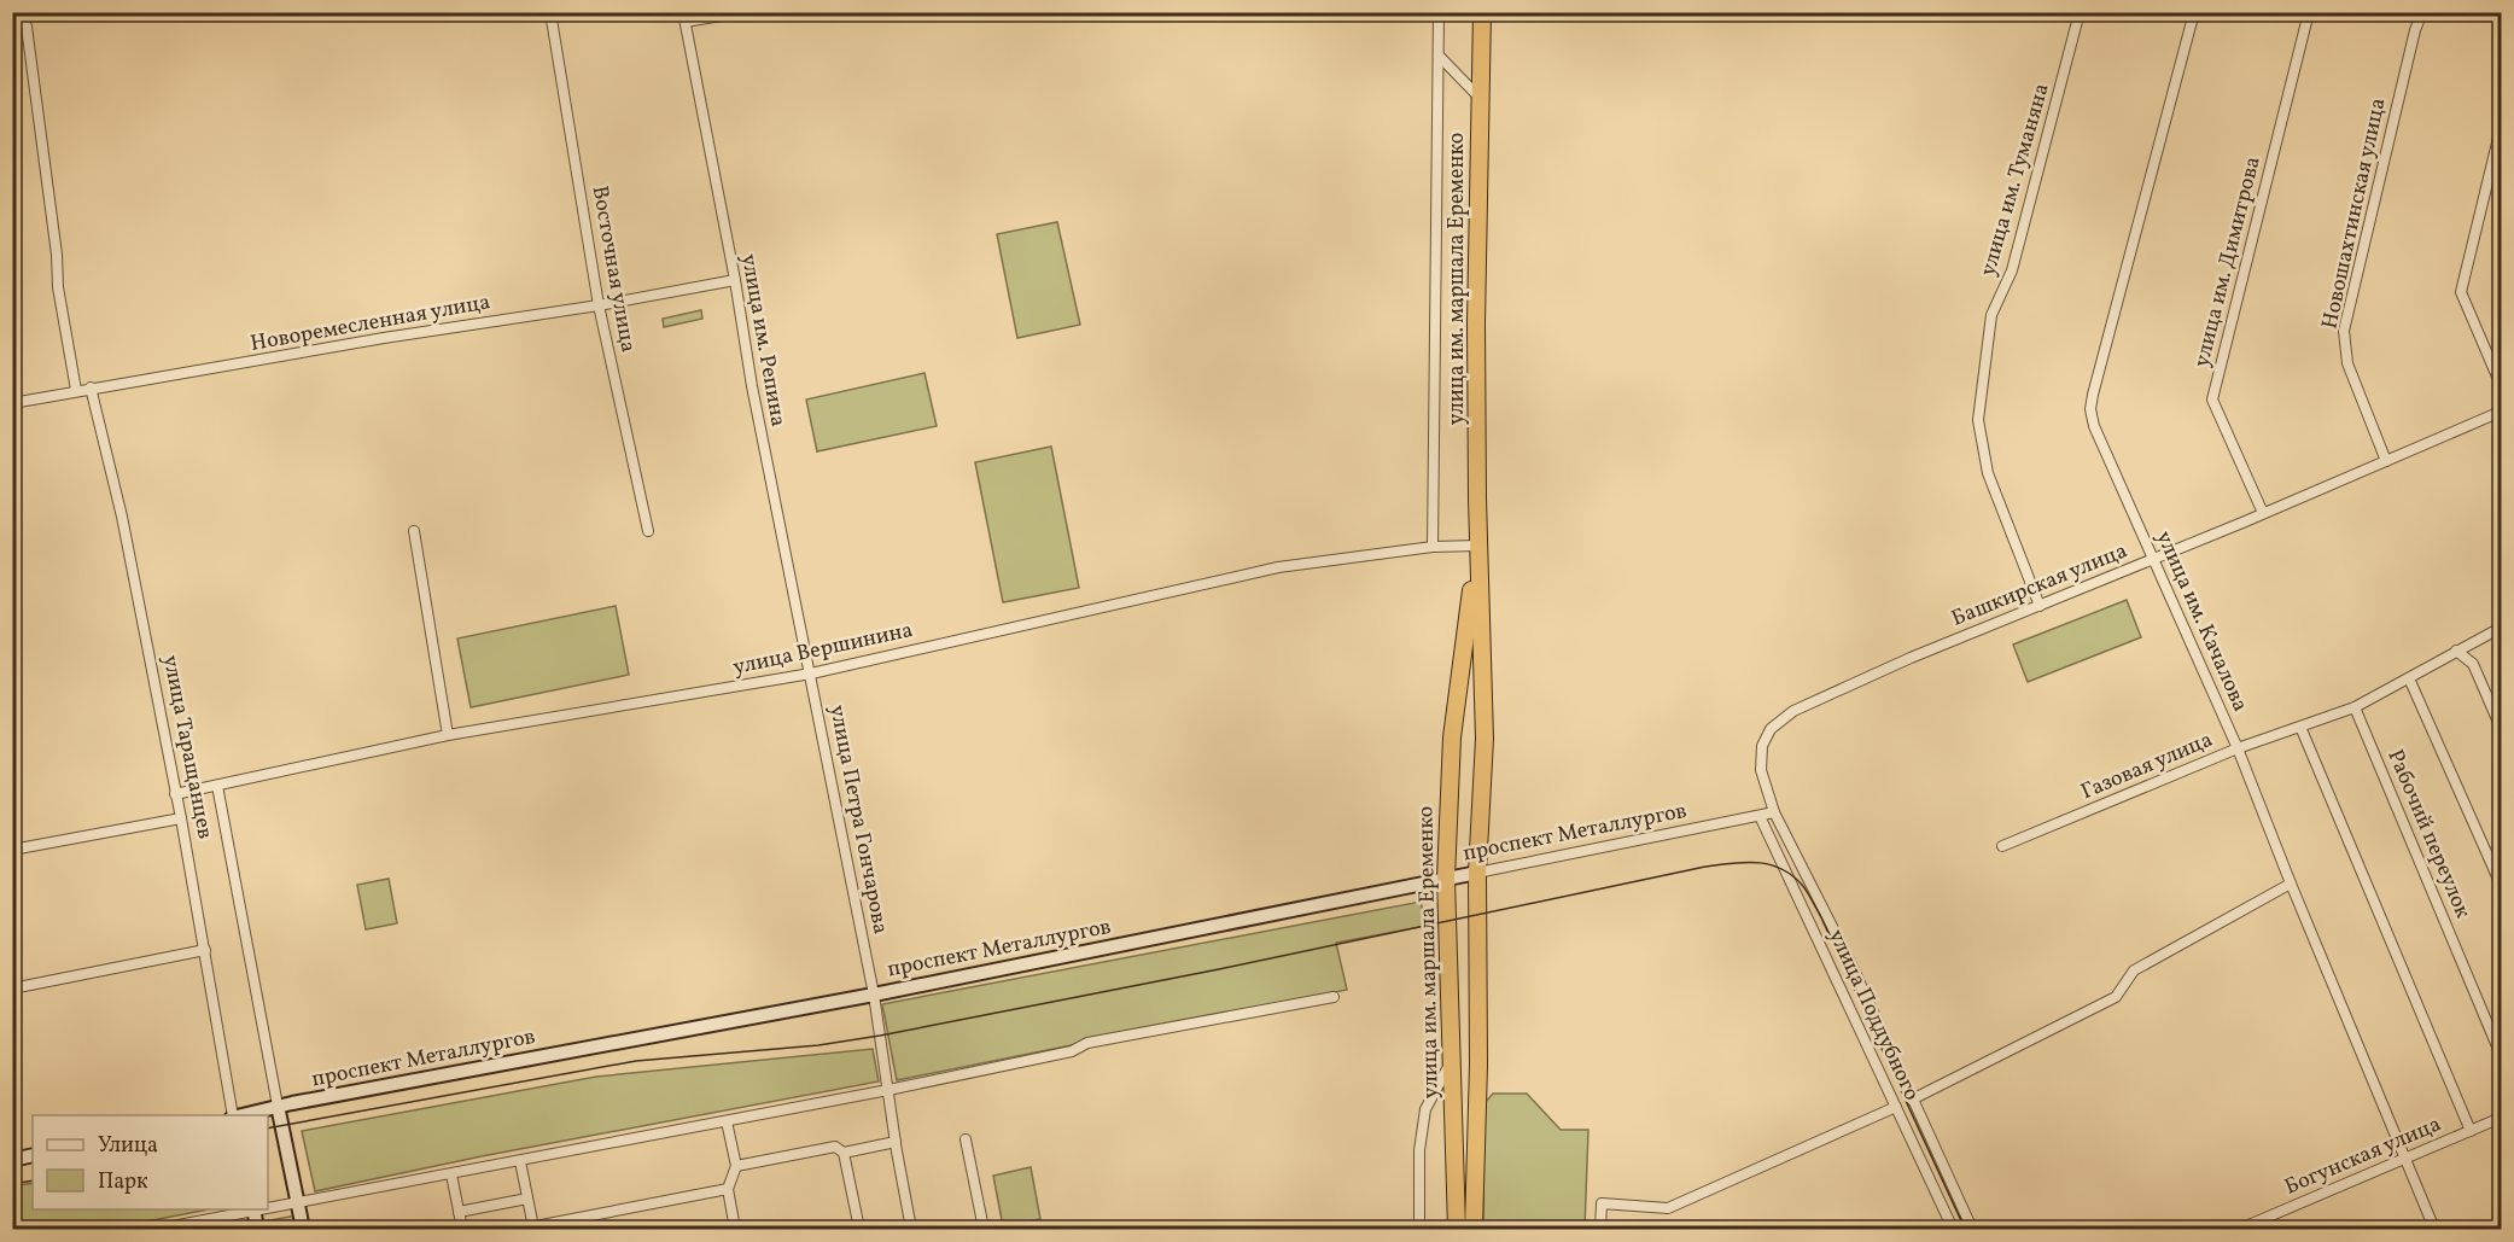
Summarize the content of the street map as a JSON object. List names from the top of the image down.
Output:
{
  "streets": {
    "highway": ["улица им. маршала Еременко"],
    "main road": ["улица Таращанцев", "проспект Металлургов"],
    "street": [
      "улица им. Туманяна",
      "Новошахтинская улица",
      "улица им. Димитрова",
      "Восточная улица",
      "Новоремесленная улица",
      "улица им. Репина",
      "Башкирская улица",
      "улица им. Качалова",
      "улица Вершинина",
      "Газовая улица",
      "улица Петра Гончарова",
      "Рабочий переулок",
      "улица Поддубного",
      "Богунская улица"
    ]
  },
  "crossings": [
    ["улица им. Туманяна", "Башкирская улица"],
    ["Новошахтинская улица", "Башкирская улица"],
    ["улица им. Димитрова", "Башкирская улица"],
    ["Восточная улица", "Новоремесленная улица"],
    ["улица им. маршала Еременко", "улица Вершинина"],
    ["улица им. маршала Еременко", "проспект Металлургов"],
    ["Новоремесленная улица", "улица им. Репина"],
    ["Новоремесленная улица", "улица Таращанцев"],
    ["улица им. Репина", "улица Вершинина"],
    ["улица им. Репина", "улица Петра Гончарова"],
    ["Башкирская улица", "улица им. Качалова"],
    ["Башкирская улица", "проспект Металлургов"],
    ["Башкирская улица", "улица Поддубного"],
    ["улица им. Качалова", "Газовая улица"],
    ["улица им. Качалова", "Богунская улица"],
    ["улица Вершинина", "улица Таращанцев"],
    ["улица Вершинина", "улица Петра Гончарова"],
    ["улица Таращанцев", "проспект Металлургов"],
    ["Газовая улица", "Рабочий переулок"],
    ["улица Петра Гончарова", "проспект Металлургов"],
    ["проспект Металлургов", "улица Поддубного"]
  ],
  "legend": ["Улица", "Парк"]
}
